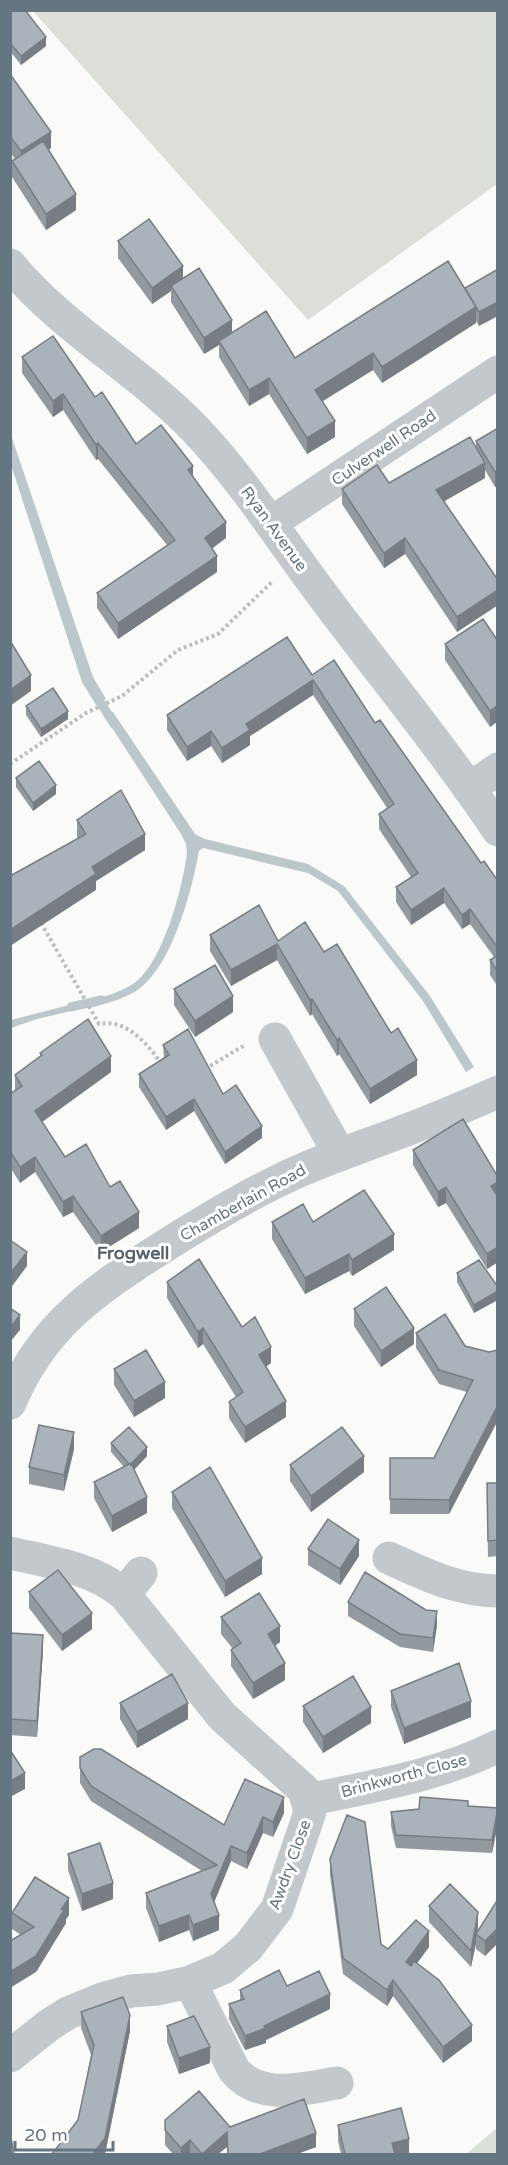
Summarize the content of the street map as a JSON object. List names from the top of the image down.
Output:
{
  "streets": {
    "street": [
      "Culverwell Road",
      "Ryan Avenue",
      "Chamberlain Road",
      "Brinkworth Close",
      "Awdry Close"
    ]
  },
  "crossings": [
    ["Culverwell Road", "Ryan Avenue"],
    ["Brinkworth Close", "Awdry Close"]
  ],
  "districts": ["Frogwell"],
  "scale_bar": "20 m"
}
